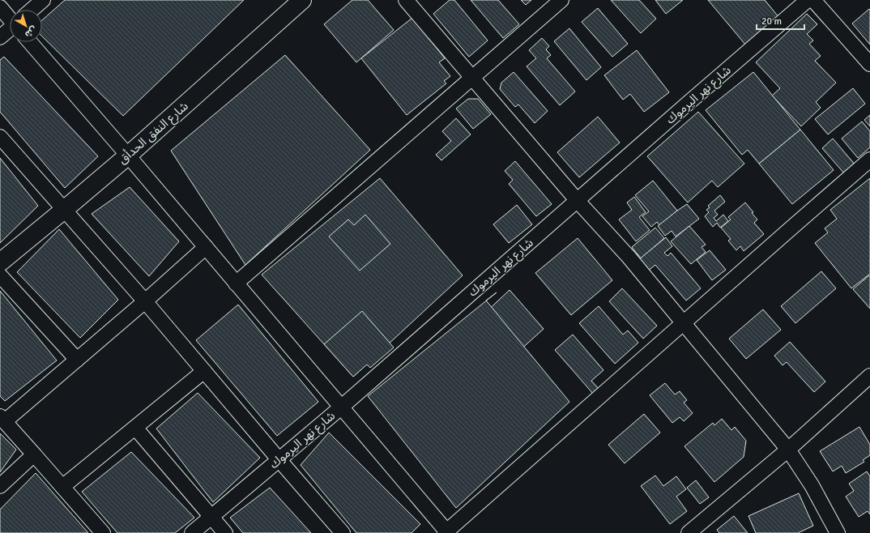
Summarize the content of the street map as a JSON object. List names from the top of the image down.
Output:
{
  "streets": {
    "main road": ["شارع النفق الحدأق"],
    "street": ["شارع نهر اليرموك"]
  },
  "scale_bar": "20 m",
  "north": "bottom right"
}
